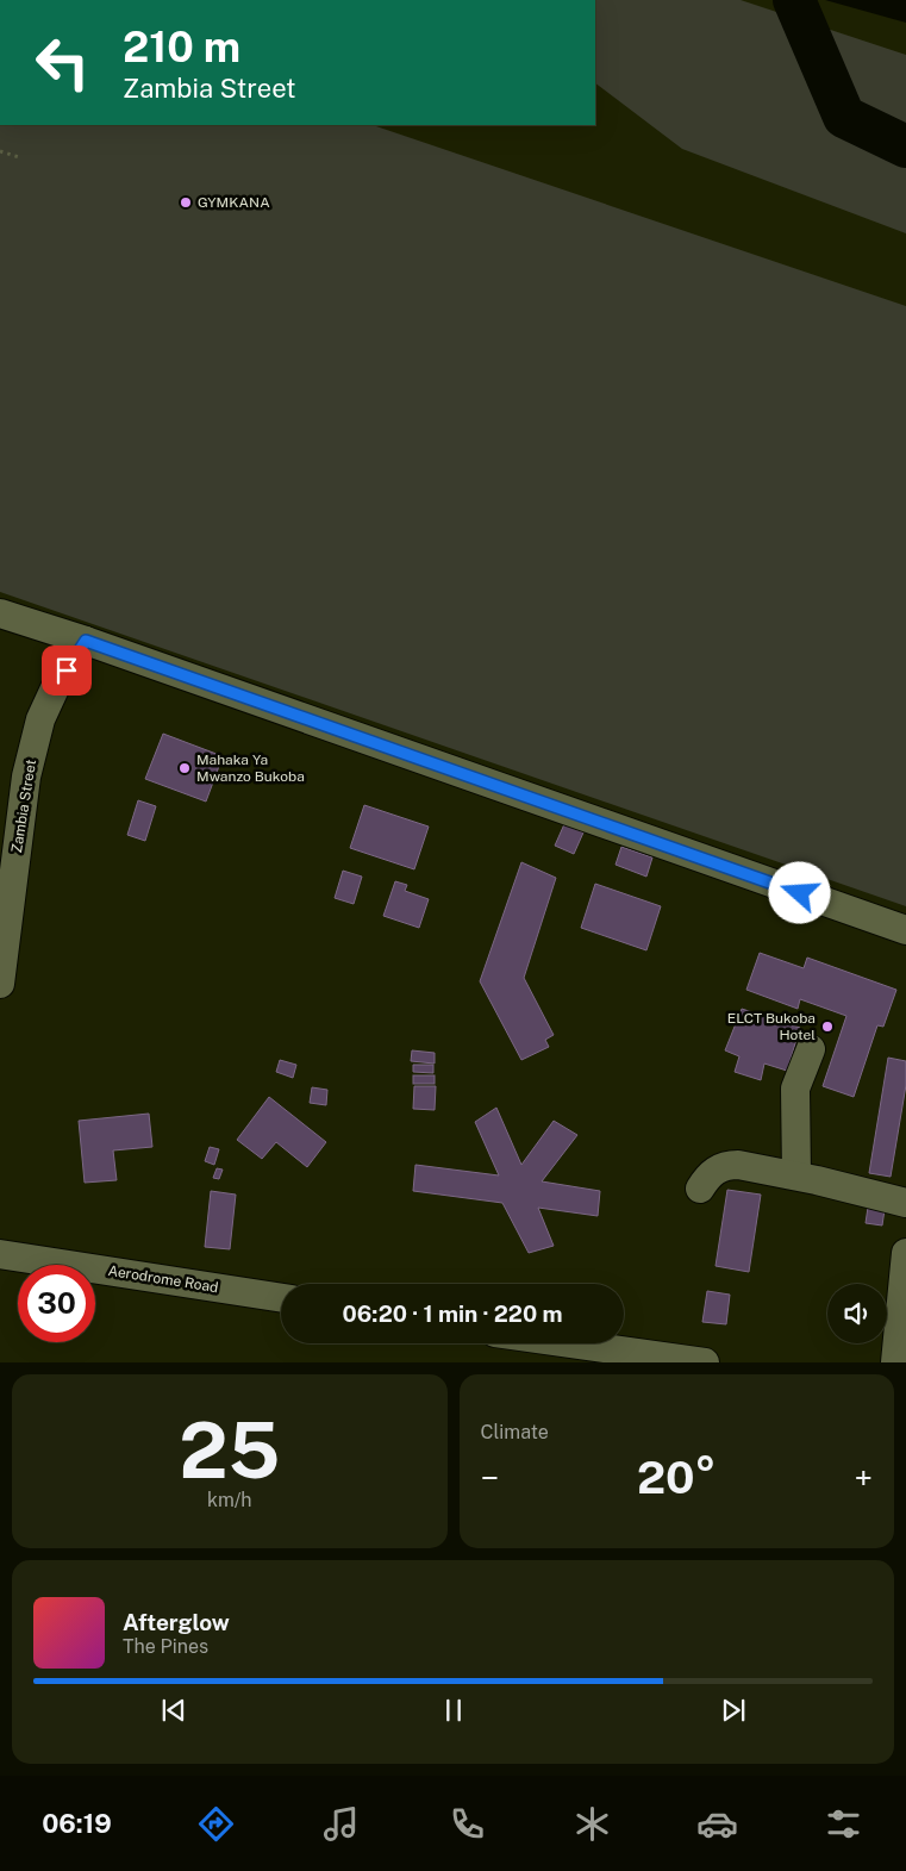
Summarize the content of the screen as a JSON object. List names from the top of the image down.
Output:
{
  "streets": {
    "street": ["Zambia Street", "Aerodrome Road"]
  },
  "places": ["GYMKANA", "Mahaka Ya Mwanzo Bukoba", "ELCT Bukoba Hotel"],
  "page": {
    "turn": ["210 m", "Zambia Street"],
    "limit": "30",
    "trip": "06:20 · 1 min · 220 m",
    "tile": [
      ["25", "km/h"],
      "Climate"
    ],
    "heat": ["−", "20°", "+"],
    "song": ["Afterglow", "The Pines"],
    "tabs": "06:19"
  }
}
